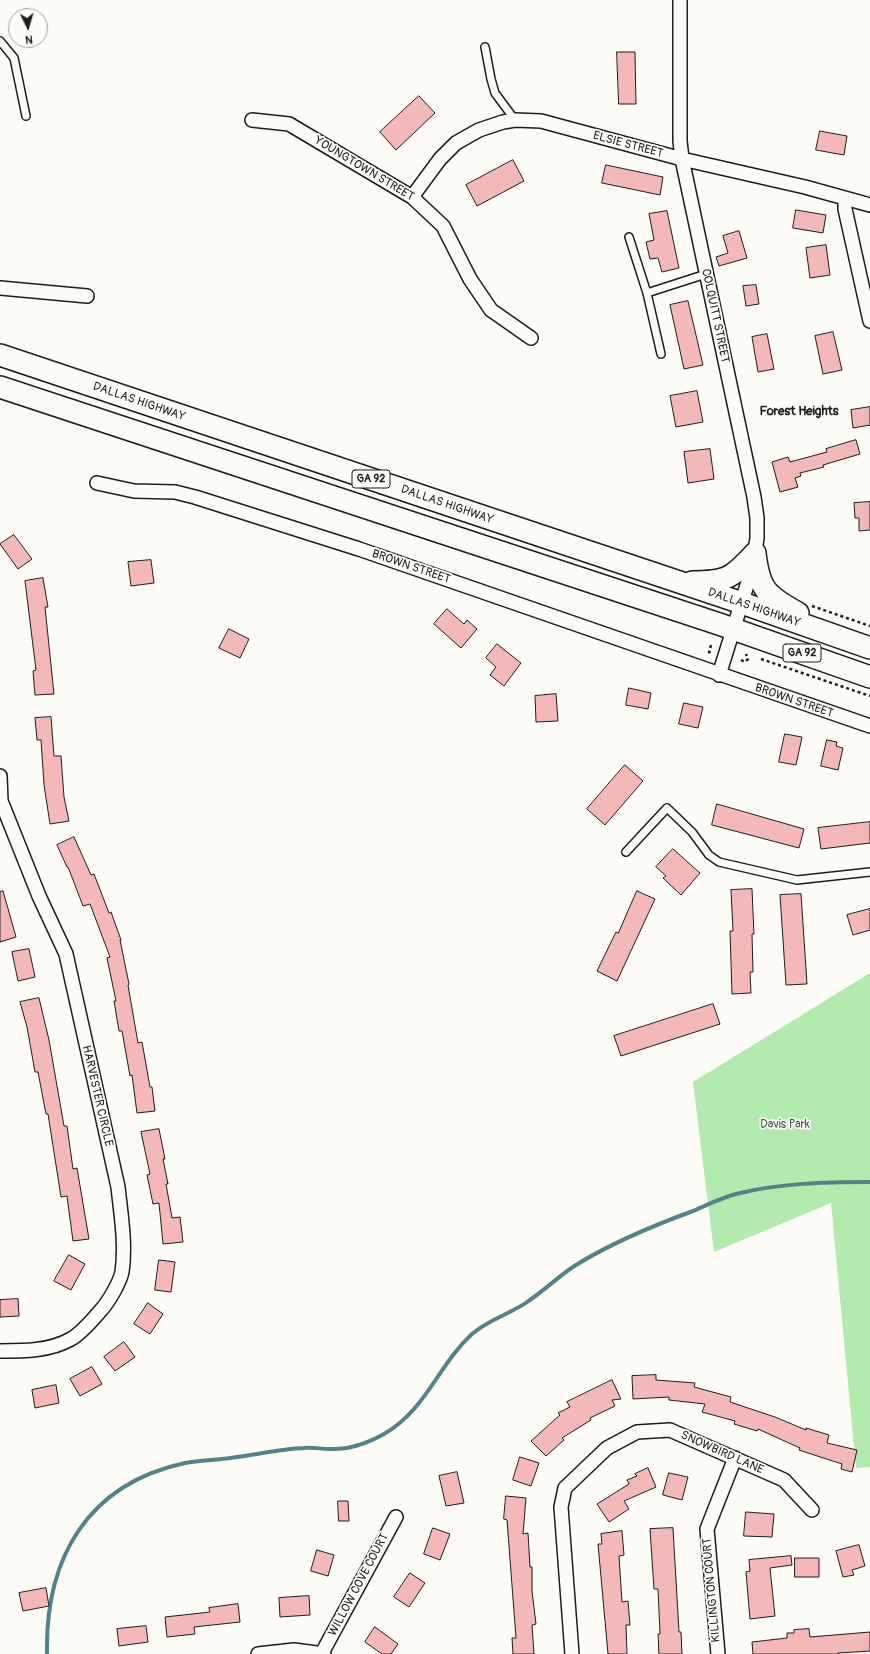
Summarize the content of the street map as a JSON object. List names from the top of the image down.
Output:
{
  "streets": {
    "main road": ["DALLAS HIGHWAY", "GA 92"],
    "street": [
      "ELSIE STREET",
      "YOUNGTOWN STREET",
      "COLQUITT STREET",
      "BROWN STREET",
      "HARVESTER CIRCLE",
      "SNOWBIRD LANE",
      "WILLOW COVE COURT",
      "KILLINGTON COURT"
    ]
  },
  "crossings": [
    ["ELSIE STREET", "YOUNGTOWN STREET"],
    ["ELSIE STREET", "COLQUITT STREET"],
    ["COLQUITT STREET", "DALLAS HIGHWAY"],
    ["COLQUITT STREET", "GA 92"],
    ["SNOWBIRD LANE", "KILLINGTON COURT"]
  ],
  "districts": ["Forest Heights"],
  "parks": ["Davis Park"],
  "north": "bottom"
}
